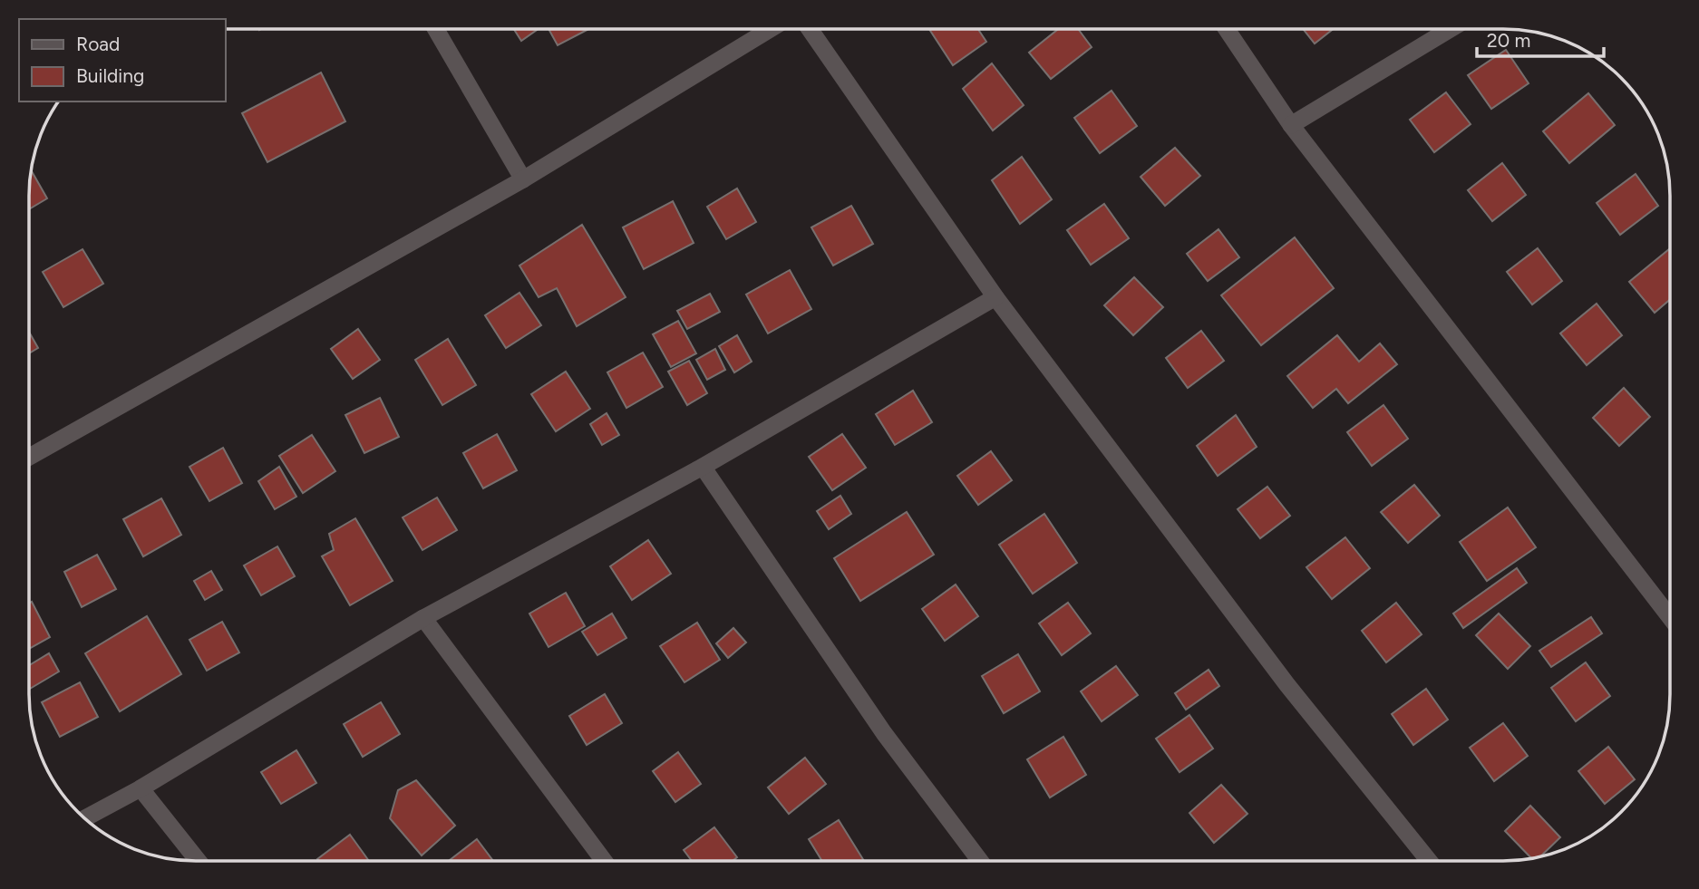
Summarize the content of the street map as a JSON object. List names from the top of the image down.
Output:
{
  "legend": ["Road", "Building"],
  "scale_bar": "20 m"
}
